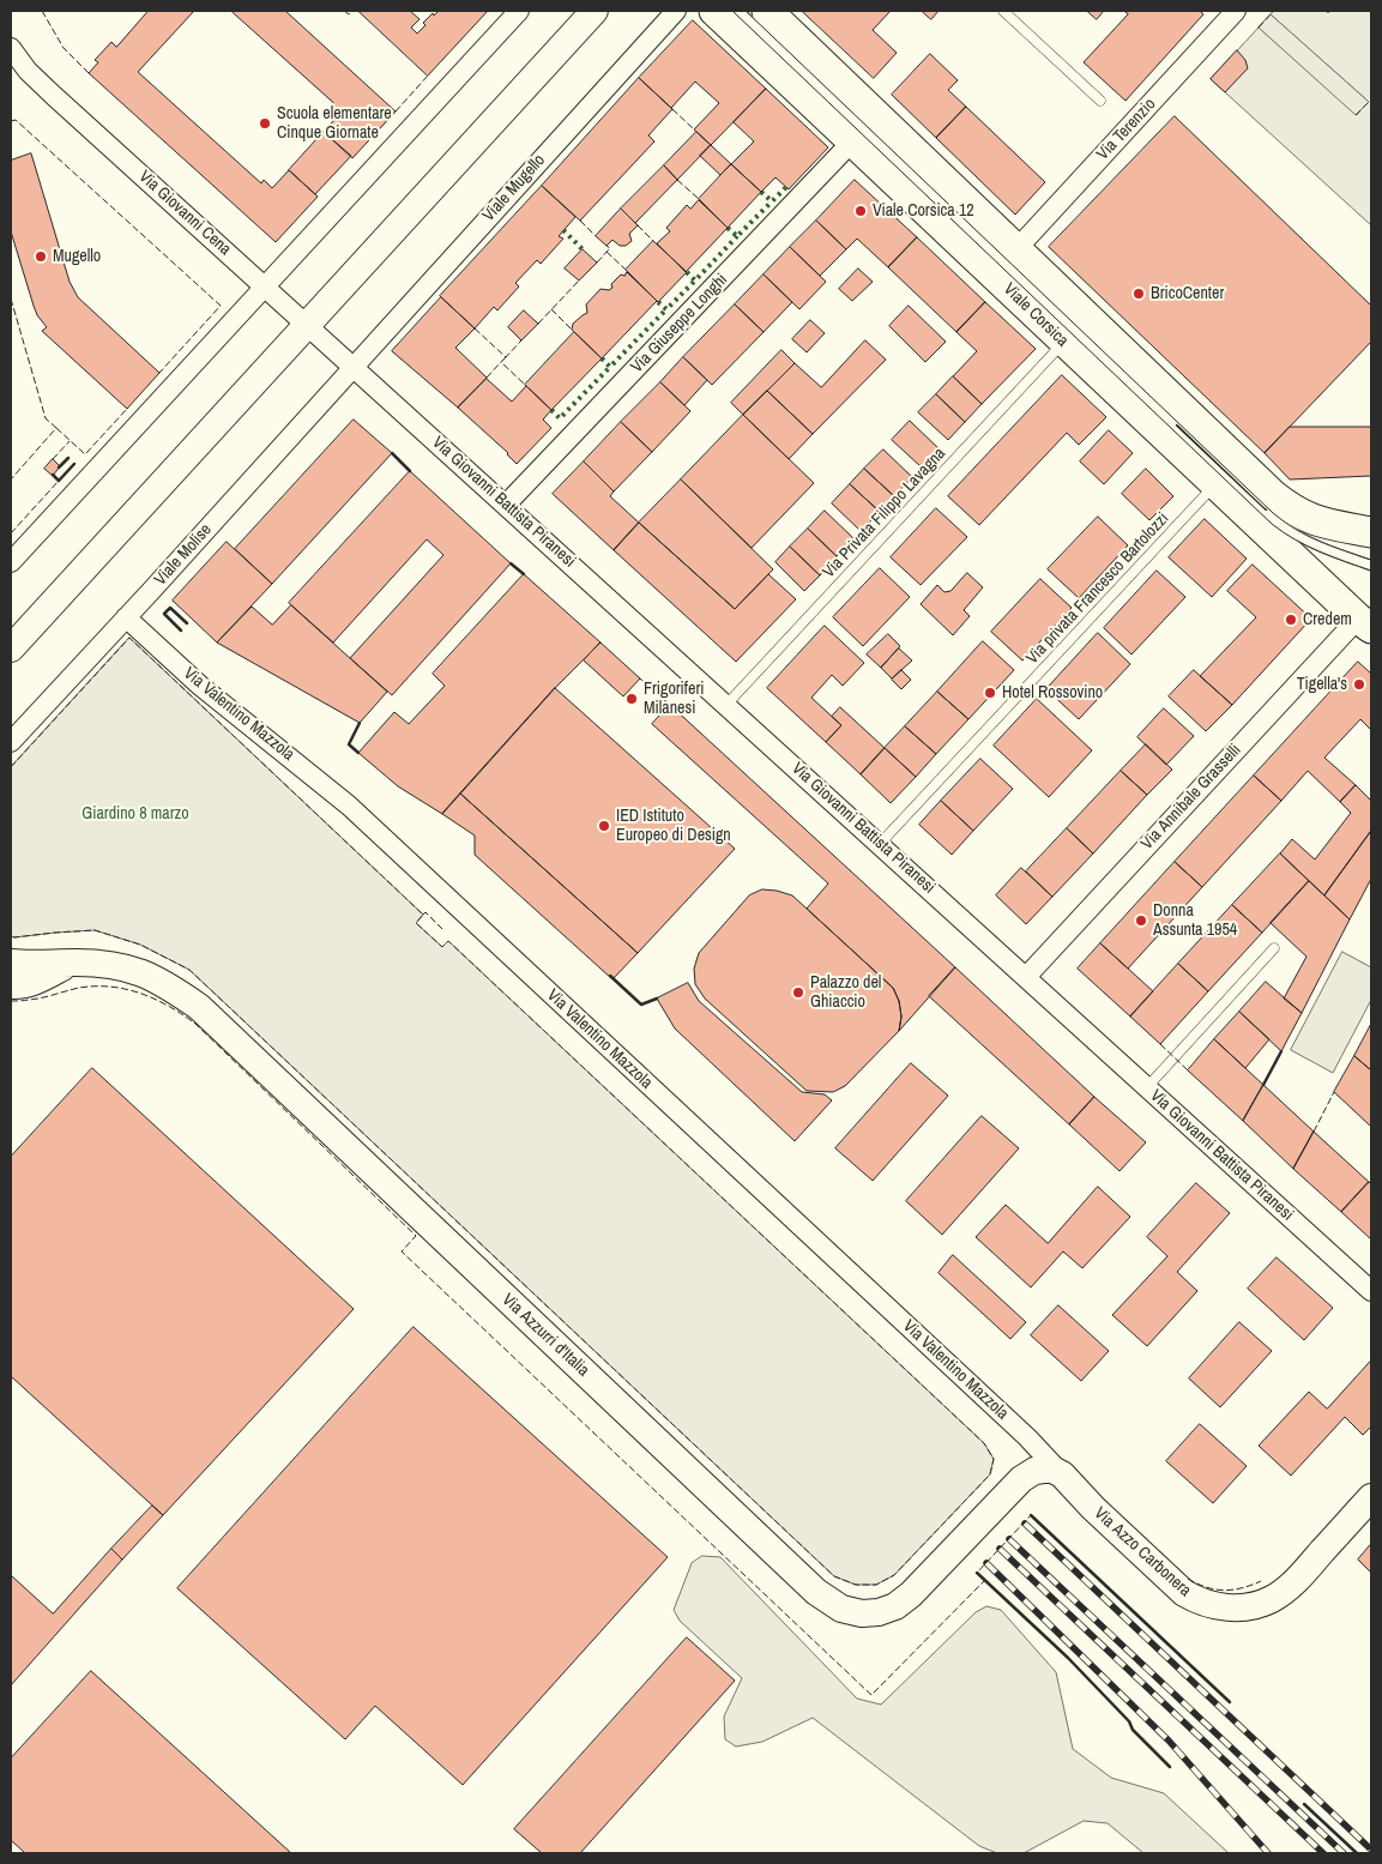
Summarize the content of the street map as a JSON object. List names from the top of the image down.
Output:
{
  "streets": {
    "main road": ["Viale Corsica"],
    "street": [
      "Via Terenzio",
      "Viale Mugello",
      "Via Giovanni Cena",
      "Via Giuseppe Longhi",
      "Via Giovanni Battista Piranesi",
      "Viale Molise",
      "Via Valentino Mazzola",
      "Via Annibale Grasselli",
      "Via Azzurri d'Italia",
      "Via Azzo Carbonera"
    ],
    "lane": ["Via Privata Filippo Lavagna", "Via privata Francesco Bartolozzi"]
  },
  "crossings": [
    ["Via Terenzio", "Viale Corsica"],
    ["Viale Mugello", "Via Giovanni Cena"],
    ["Viale Mugello", "Via Giovanni Battista Piranesi"],
    ["Viale Mugello", "Viale Molise"],
    ["Via Giovanni Cena", "Via Giovanni Battista Piranesi"],
    ["Via Giovanni Cena", "Viale Molise"],
    ["Viale Corsica", "Via Giuseppe Longhi"],
    ["Viale Corsica", "Via Privata Filippo Lavagna"],
    ["Viale Corsica", "Via privata Francesco Bartolozzi"],
    ["Viale Corsica", "Via Annibale Grasselli"],
    ["Via Giuseppe Longhi", "Via Giovanni Battista Piranesi"],
    ["Via Giovanni Battista Piranesi", "Via Privata Filippo Lavagna"],
    ["Via Giovanni Battista Piranesi", "Viale Molise"],
    ["Via Giovanni Battista Piranesi", "Via privata Francesco Bartolozzi"],
    ["Via Giovanni Battista Piranesi", "Via Annibale Grasselli"],
    ["Viale Molise", "Via Valentino Mazzola"],
    ["Via Valentino Mazzola", "Via Azzurri d'Italia"],
    ["Via Valentino Mazzola", "Via Azzo Carbonera"],
    ["Via Azzurri d'Italia", "Via Azzo Carbonera"]
  ],
  "parks": ["Giardino 8 marzo"],
  "places": [
    "Scuola elementare Cinque Giornate",
    "Viale Corsica 12",
    "Mugello",
    "BricoCenter",
    "Credem",
    "Tigella's",
    "Hotel Rossovino",
    "Frigoriferi Milanesi",
    "IED Istituto Europeo di Design",
    "Donna Assunta 1954",
    "Palazzo del Ghiaccio"
  ]
}
